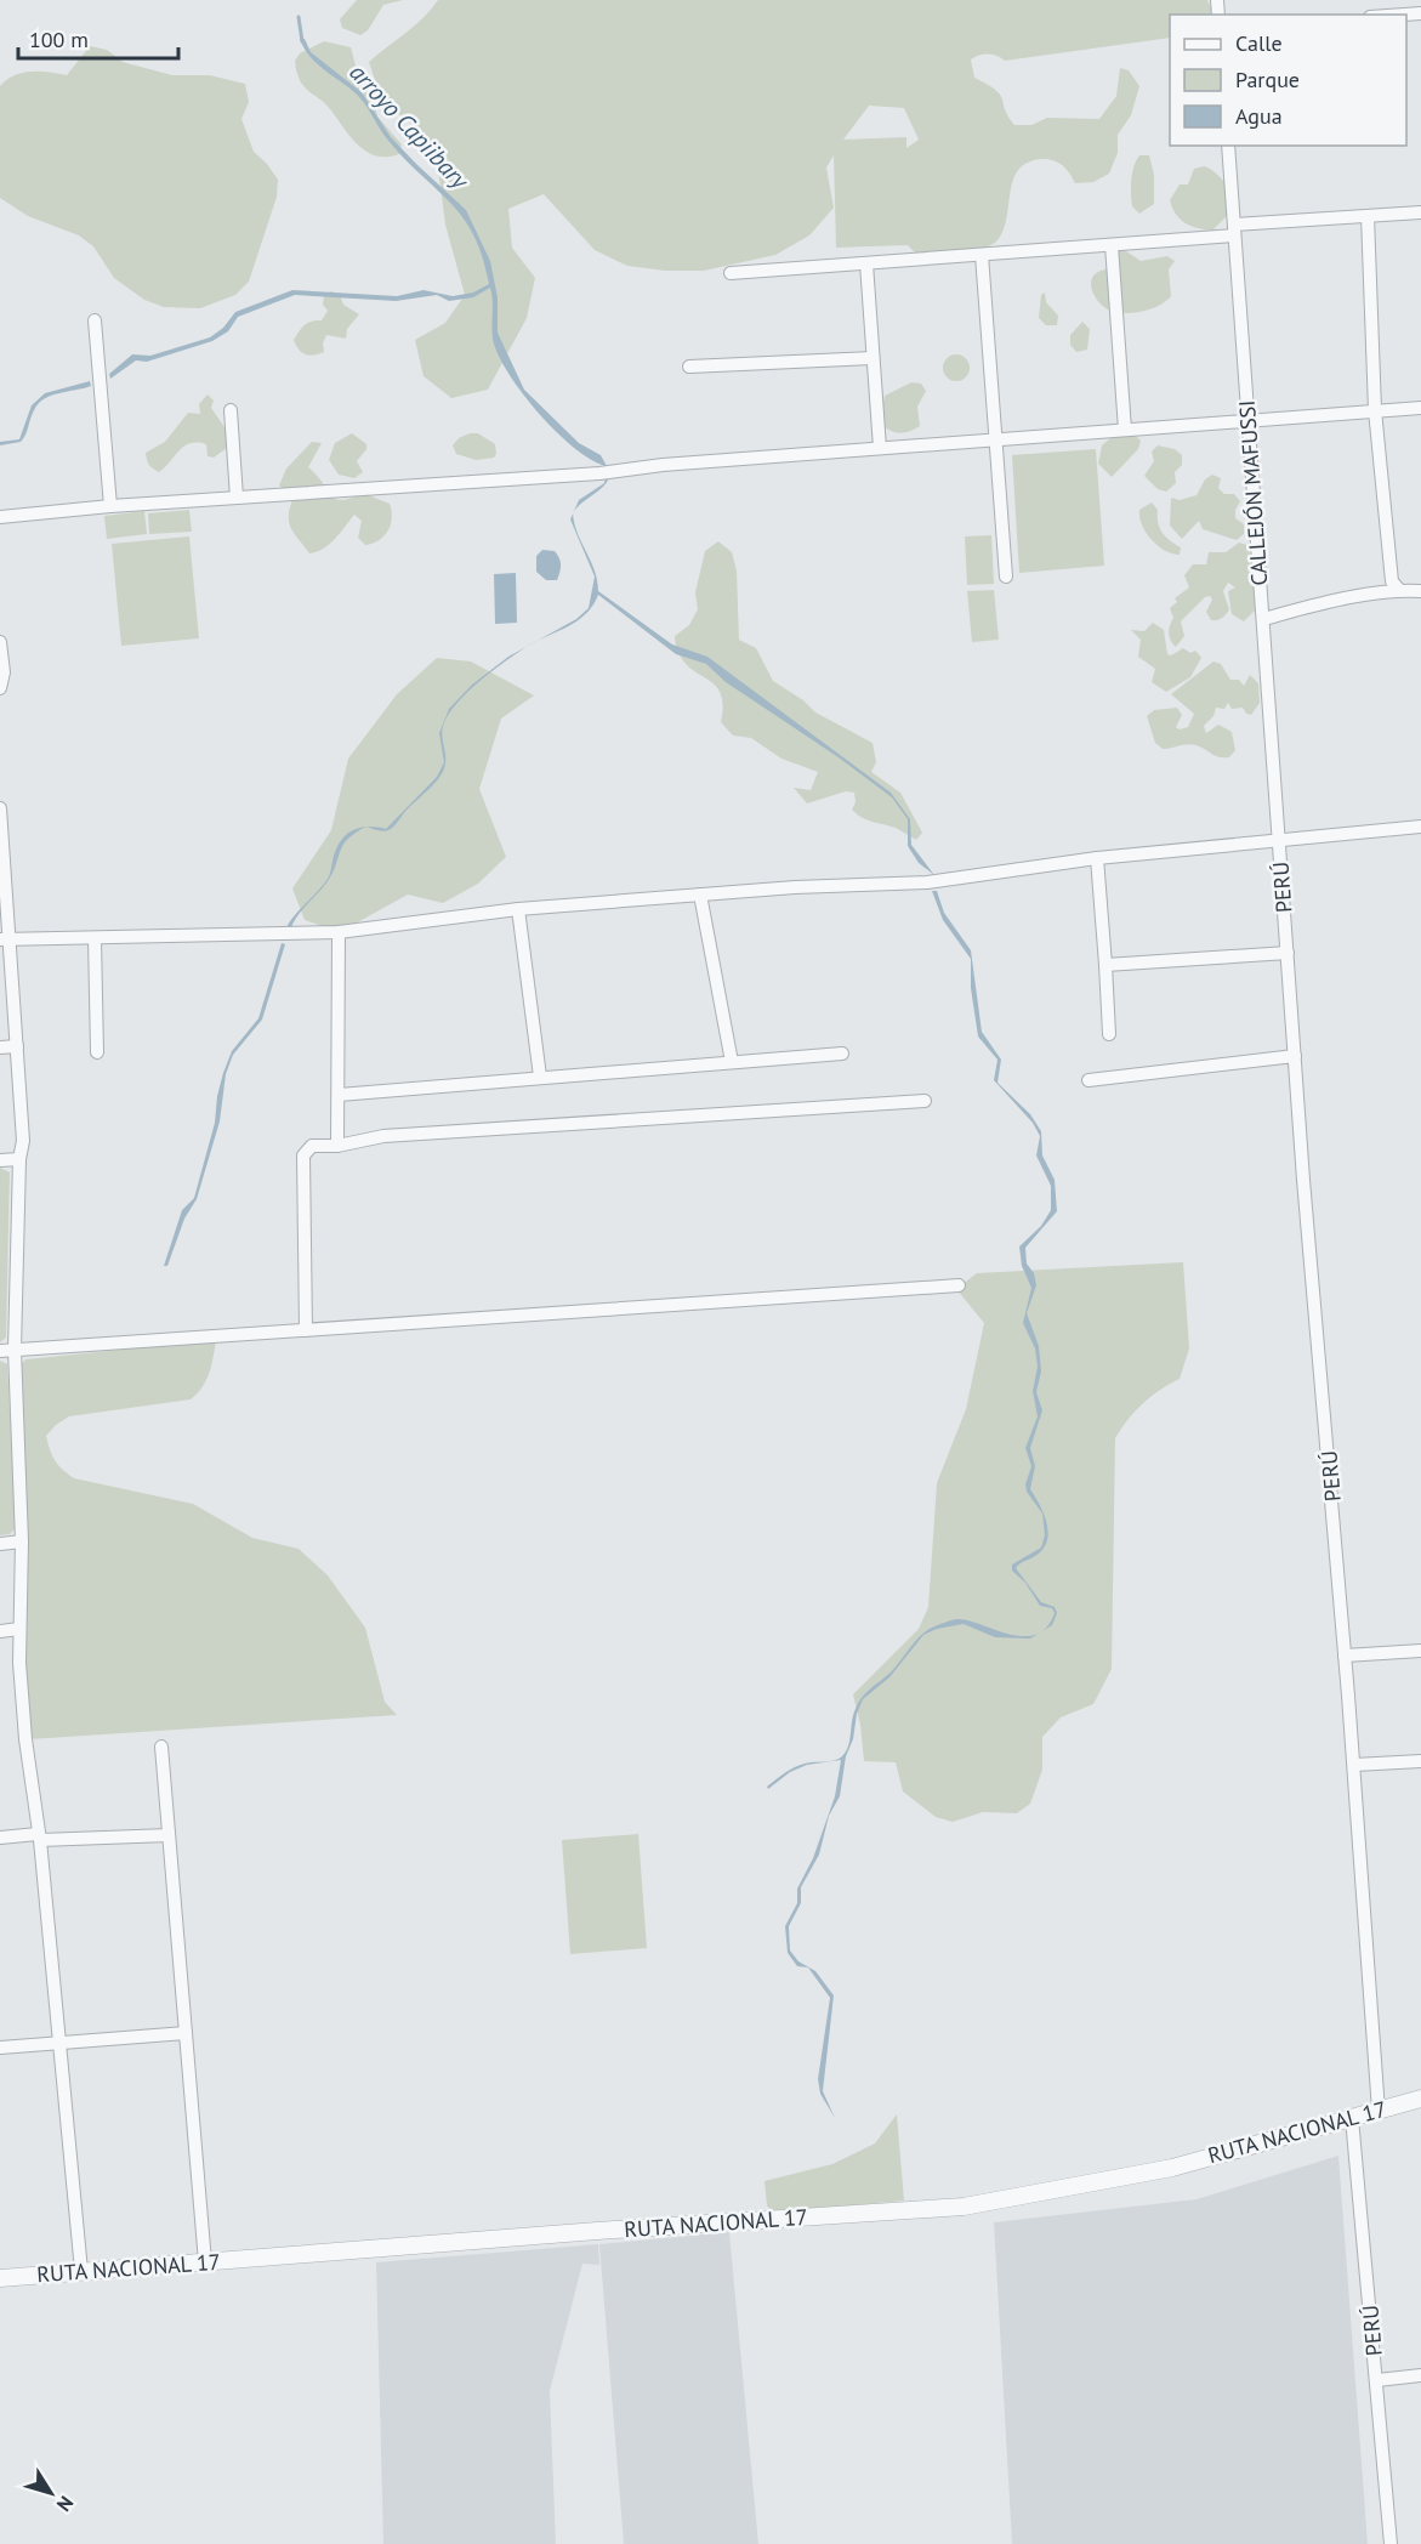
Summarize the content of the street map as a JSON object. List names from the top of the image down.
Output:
{
  "streets": {
    "street": ["CALLEJÓN MAFUSSI", "PERÚ", "RUTA NACIONAL 17"]
  },
  "crossings": [
    ["CALLEJÓN MAFUSSI", "PERÚ"],
    ["PERÚ", "RUTA NACIONAL 17"]
  ],
  "water": ["arroyo Capiibary"],
  "legend": ["Calle", "Parque", "Agua"],
  "scale_bar": "100 m",
  "north": "bottom right"
}
